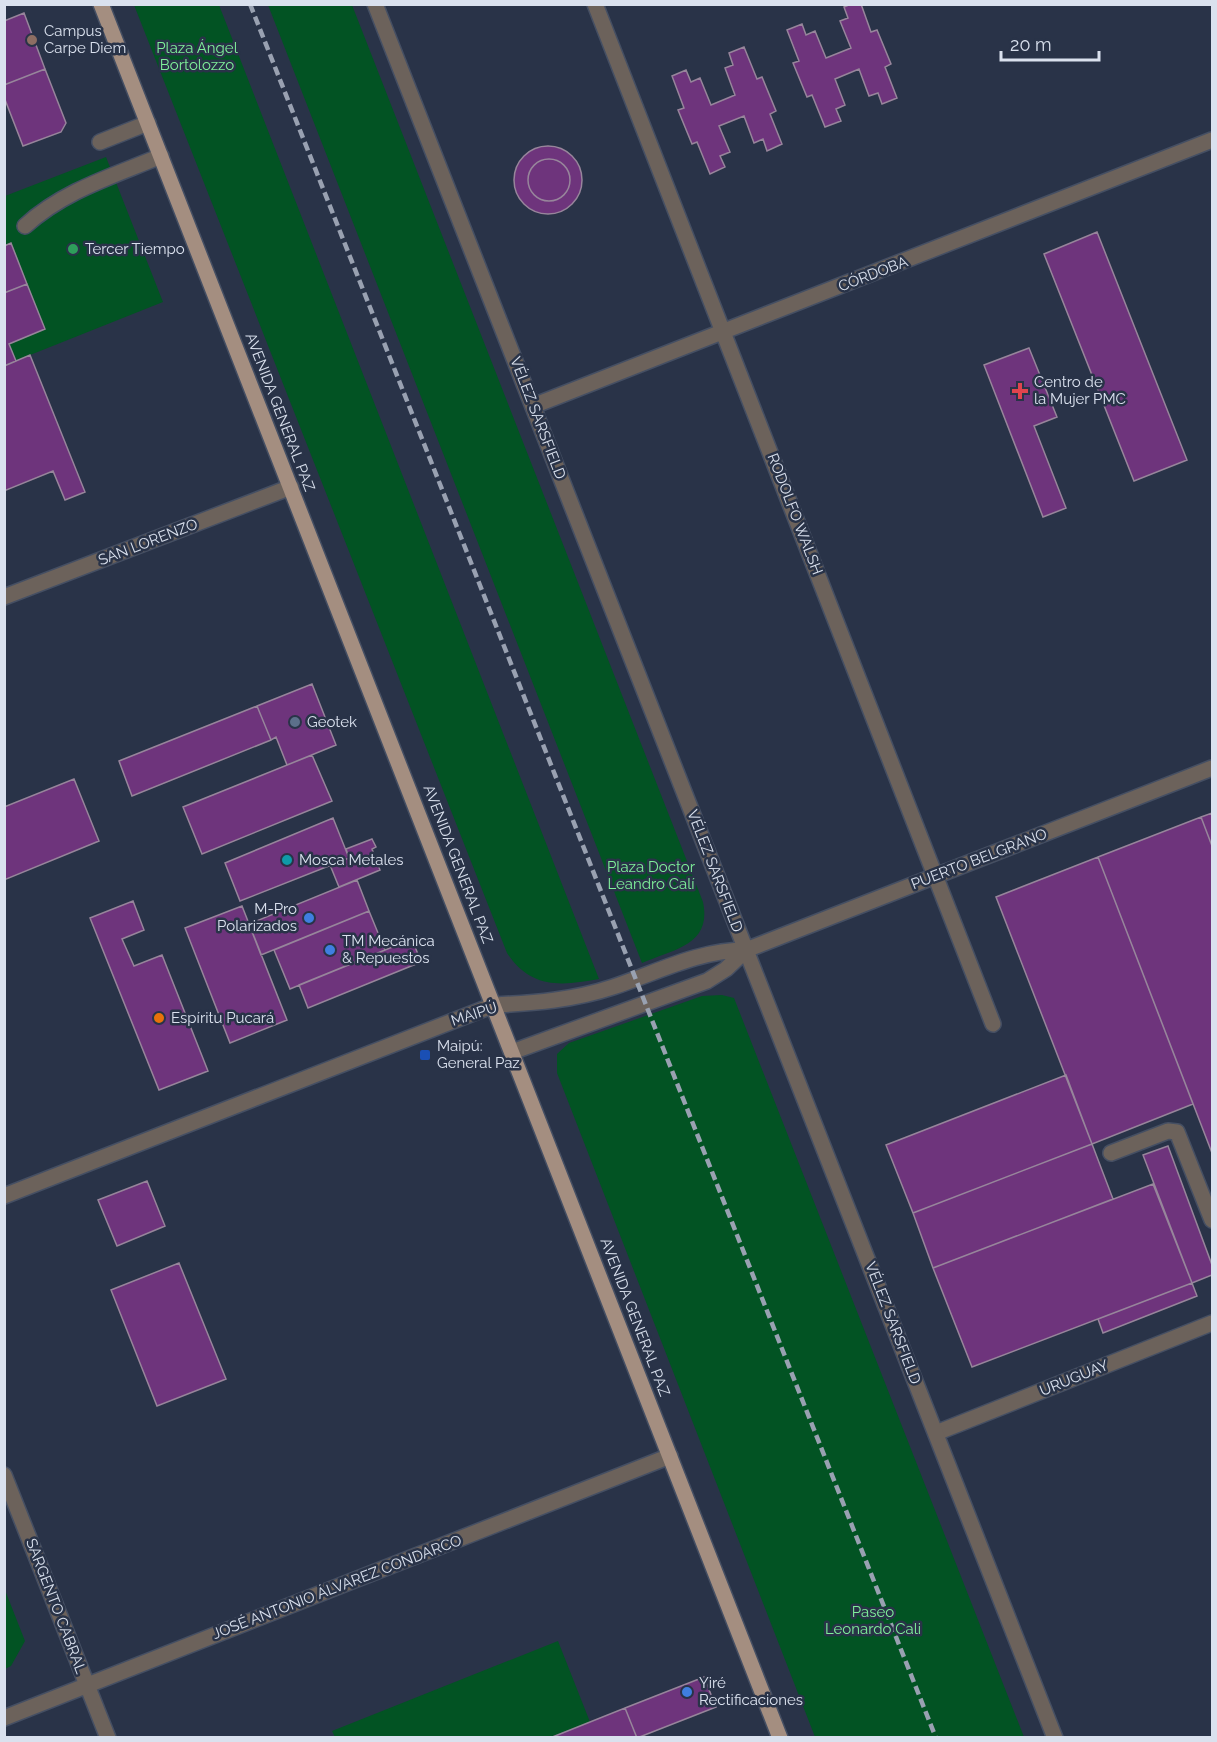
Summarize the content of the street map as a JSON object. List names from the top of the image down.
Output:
{
  "streets": {
    "main road": ["AVENIDA GENERAL PAZ"],
    "street": [
      "CÓRDOBA",
      "VÉLEZ SARSFIELD",
      "RODOLFO WALSH",
      "SAN LORENZO",
      "PUERTO BELGRANO",
      "MAIPÚ",
      "URUGUAY",
      "JOSÉ ANTONIO ÁLVAREZ CONDARCO",
      "SARGENTO CABRAL"
    ]
  },
  "crossings": [
    ["CÓRDOBA", "VÉLEZ SARSFIELD"],
    ["CÓRDOBA", "RODOLFO WALSH"],
    ["AVENIDA GENERAL PAZ", "SAN LORENZO"],
    ["AVENIDA GENERAL PAZ", "MAIPÚ"],
    ["AVENIDA GENERAL PAZ", "JOSÉ ANTONIO ÁLVAREZ CONDARCO"],
    ["VÉLEZ SARSFIELD", "PUERTO BELGRANO"],
    ["VÉLEZ SARSFIELD", "MAIPÚ"],
    ["VÉLEZ SARSFIELD", "URUGUAY"],
    ["RODOLFO WALSH", "PUERTO BELGRANO"],
    ["PUERTO BELGRANO", "MAIPÚ"],
    ["JOSÉ ANTONIO ÁLVAREZ CONDARCO", "SARGENTO CABRAL"]
  ],
  "parks": ["Plaza Ángel Bortolozzo", "Plaza Doctor Leandro Calí", "Paseo Leonardo Cali"],
  "places": {
    "other": [
      "Campus Carpe Diem",
      "Tercer Tiempo",
      "Geotek",
      "Mosca Metales",
      "M-Pro Polarizados",
      "TM Mecánica & Repuestos",
      "Espíritu Pucará",
      "Yiré Rectificaciones"
    ],
    "health": ["Centro de la Mujer PMC"],
    "transit": ["Maipú: General Paz"]
  },
  "scale_bar": "20 m"
}
